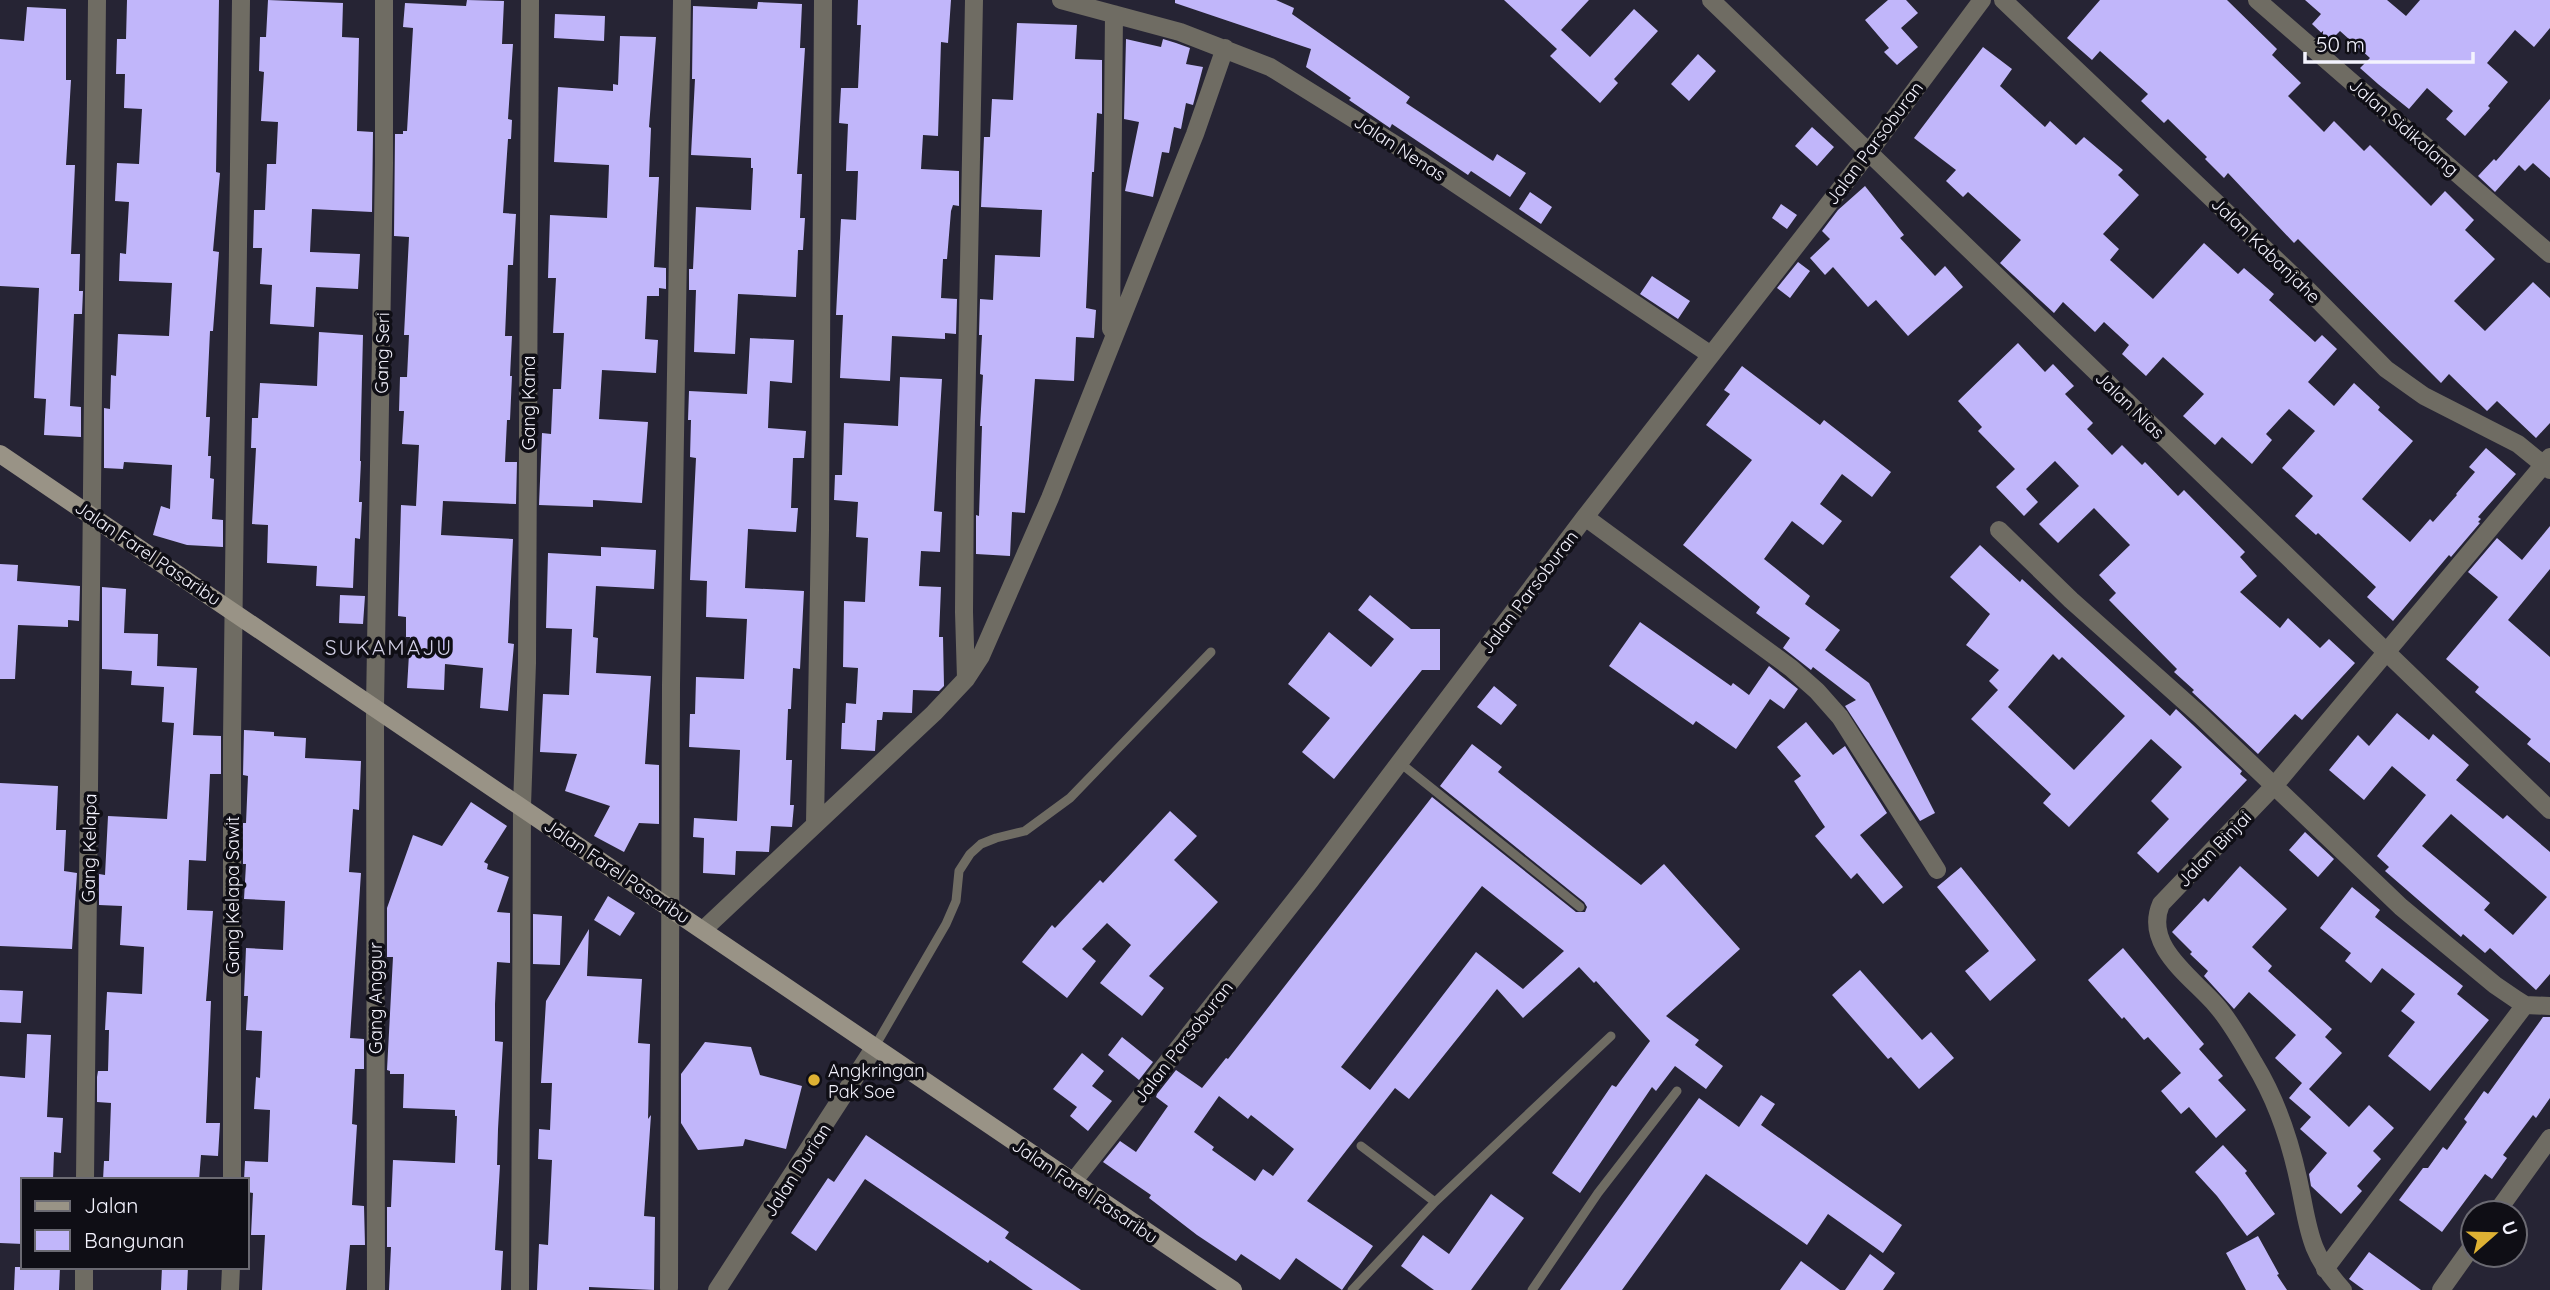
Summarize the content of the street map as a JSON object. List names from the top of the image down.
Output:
{
  "streets": {
    "street": [
      "Jalan Sidikalang",
      "Jalan Parsoburan",
      "Jalan Nenas",
      "Jalan Kabanjahe",
      "Gang Seri",
      "Gang Kana",
      "Jalan Nias",
      "Jalan Farel Pasaribu",
      "Gang Kelapa",
      "Jalan Binjai",
      "Gang Kelapa Sawit",
      "Gang Anggur",
      "Jalan Durian"
    ]
  },
  "crossings": [
    ["Jalan Parsoburan", "Jalan Nenas"],
    ["Jalan Parsoburan", "Jalan Nias"],
    ["Jalan Parsoburan", "Jalan Farel Pasaribu"],
    ["Jalan Kabanjahe", "Jalan Binjai"],
    ["Gang Seri", "Jalan Farel Pasaribu"],
    ["Gang Seri", "Gang Anggur"],
    ["Gang Kana", "Jalan Farel Pasaribu"],
    ["Jalan Nias", "Jalan Binjai"],
    ["Jalan Farel Pasaribu", "Gang Kelapa"],
    ["Jalan Farel Pasaribu", "Gang Kelapa Sawit"],
    ["Jalan Farel Pasaribu", "Gang Anggur"],
    ["Jalan Farel Pasaribu", "Jalan Durian"]
  ],
  "districts": ["SUKAMAJU"],
  "places": ["Angkringan Pak Soe"],
  "legend": ["Jalan", "Bangunan"],
  "scale_bar": "50 m",
  "north": "right"
}
